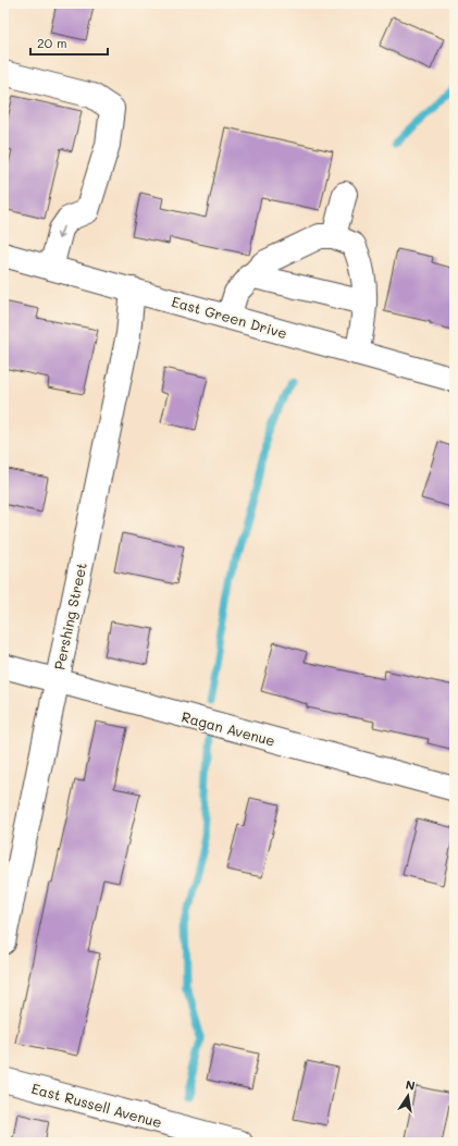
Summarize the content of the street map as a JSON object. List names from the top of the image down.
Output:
{
  "streets": {
    "street": [
      "East Green Drive",
      "Pershing Street",
      "Ragan Avenue",
      "East Russell Avenue"
    ]
  },
  "crossings": [
    ["East Green Drive", "Pershing Street"],
    ["Pershing Street", "Ragan Avenue"]
  ],
  "scale_bar": "20 m",
  "north": "top"
}
